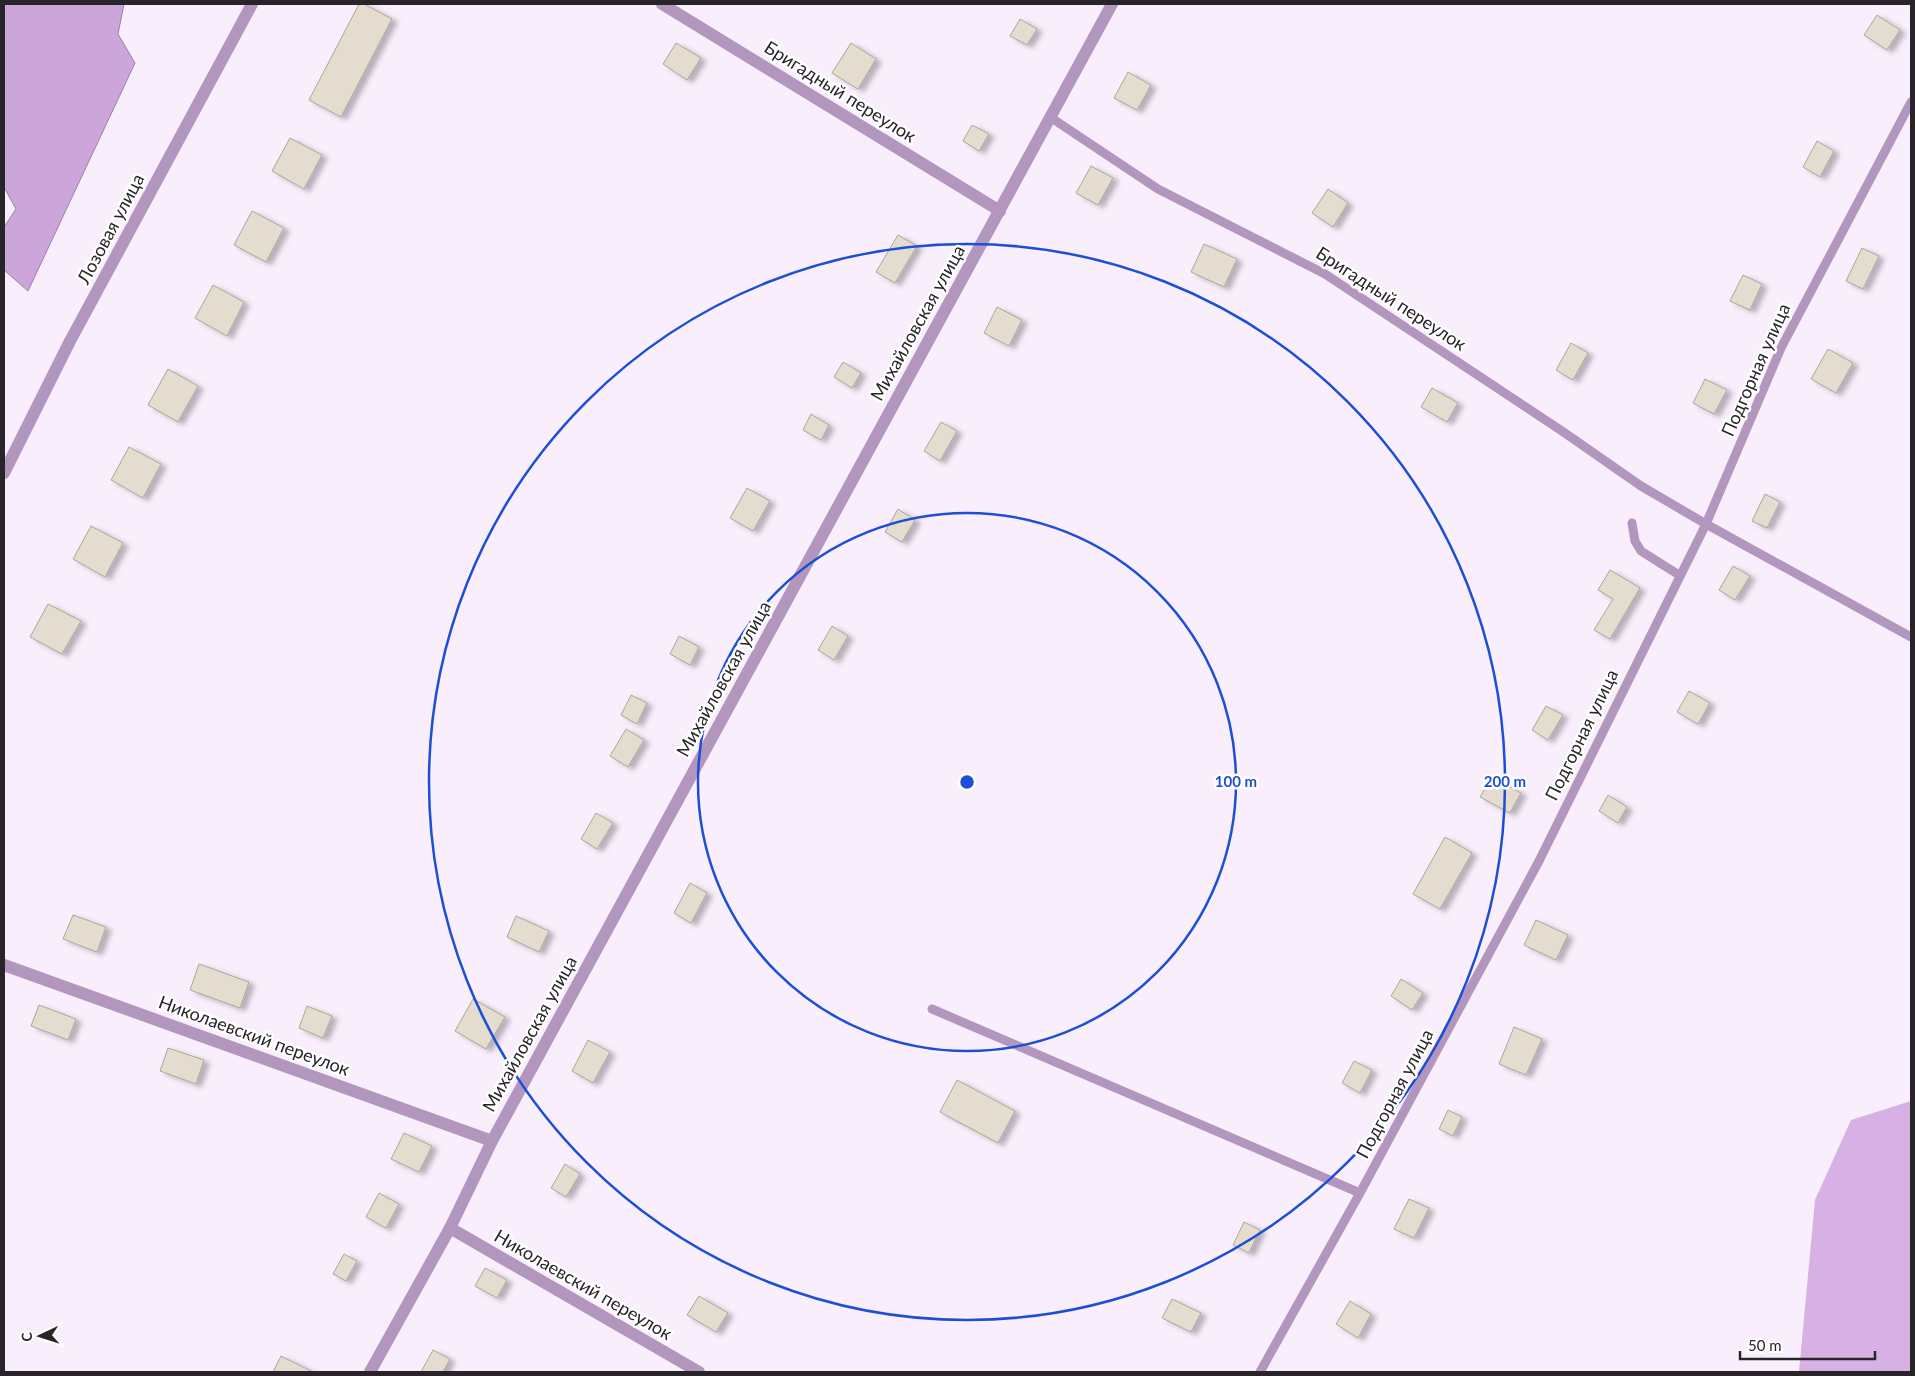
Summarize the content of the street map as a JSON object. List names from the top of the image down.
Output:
{
  "streets": {
    "street": [
      "Бригадный переулок",
      "Лозовая улица",
      "Михайловская улица",
      "Николаевский переулок"
    ],
    "lane": ["Подгорная улица"]
  },
  "crossings": [
    ["Бригадный переулок", "Михайловская улица"],
    ["Бригадный переулок", "Подгорная улица"],
    ["Михайловская улица", "Николаевский переулок"]
  ],
  "scale_bar": "50 m",
  "north": "left",
  "rings": ["100 m", "200 m"]
}
